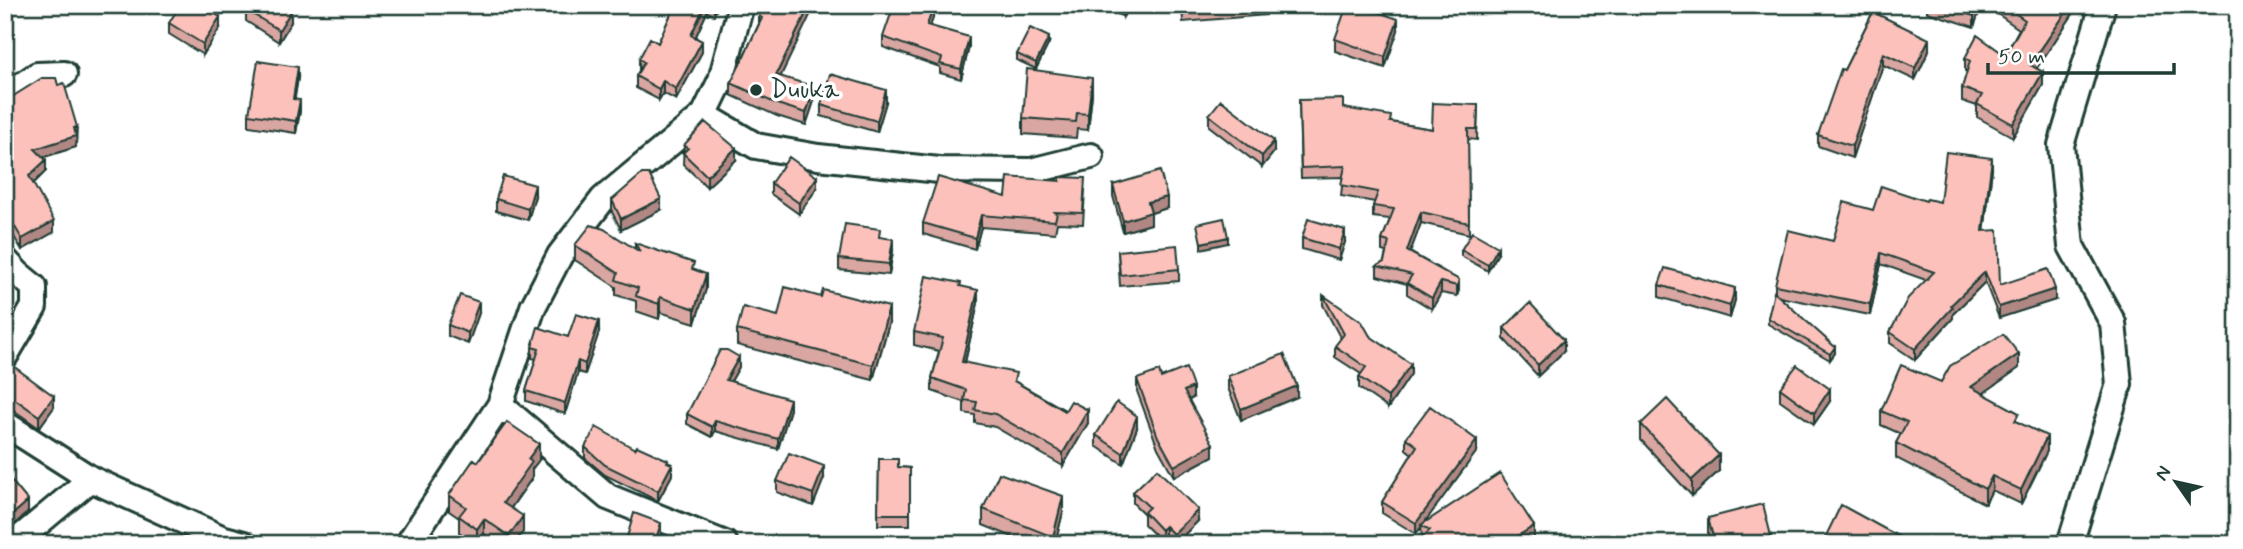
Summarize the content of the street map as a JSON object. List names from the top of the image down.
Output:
{
  "places": ["Duuka"],
  "scale_bar": "50 m",
  "north": "top left"
}
